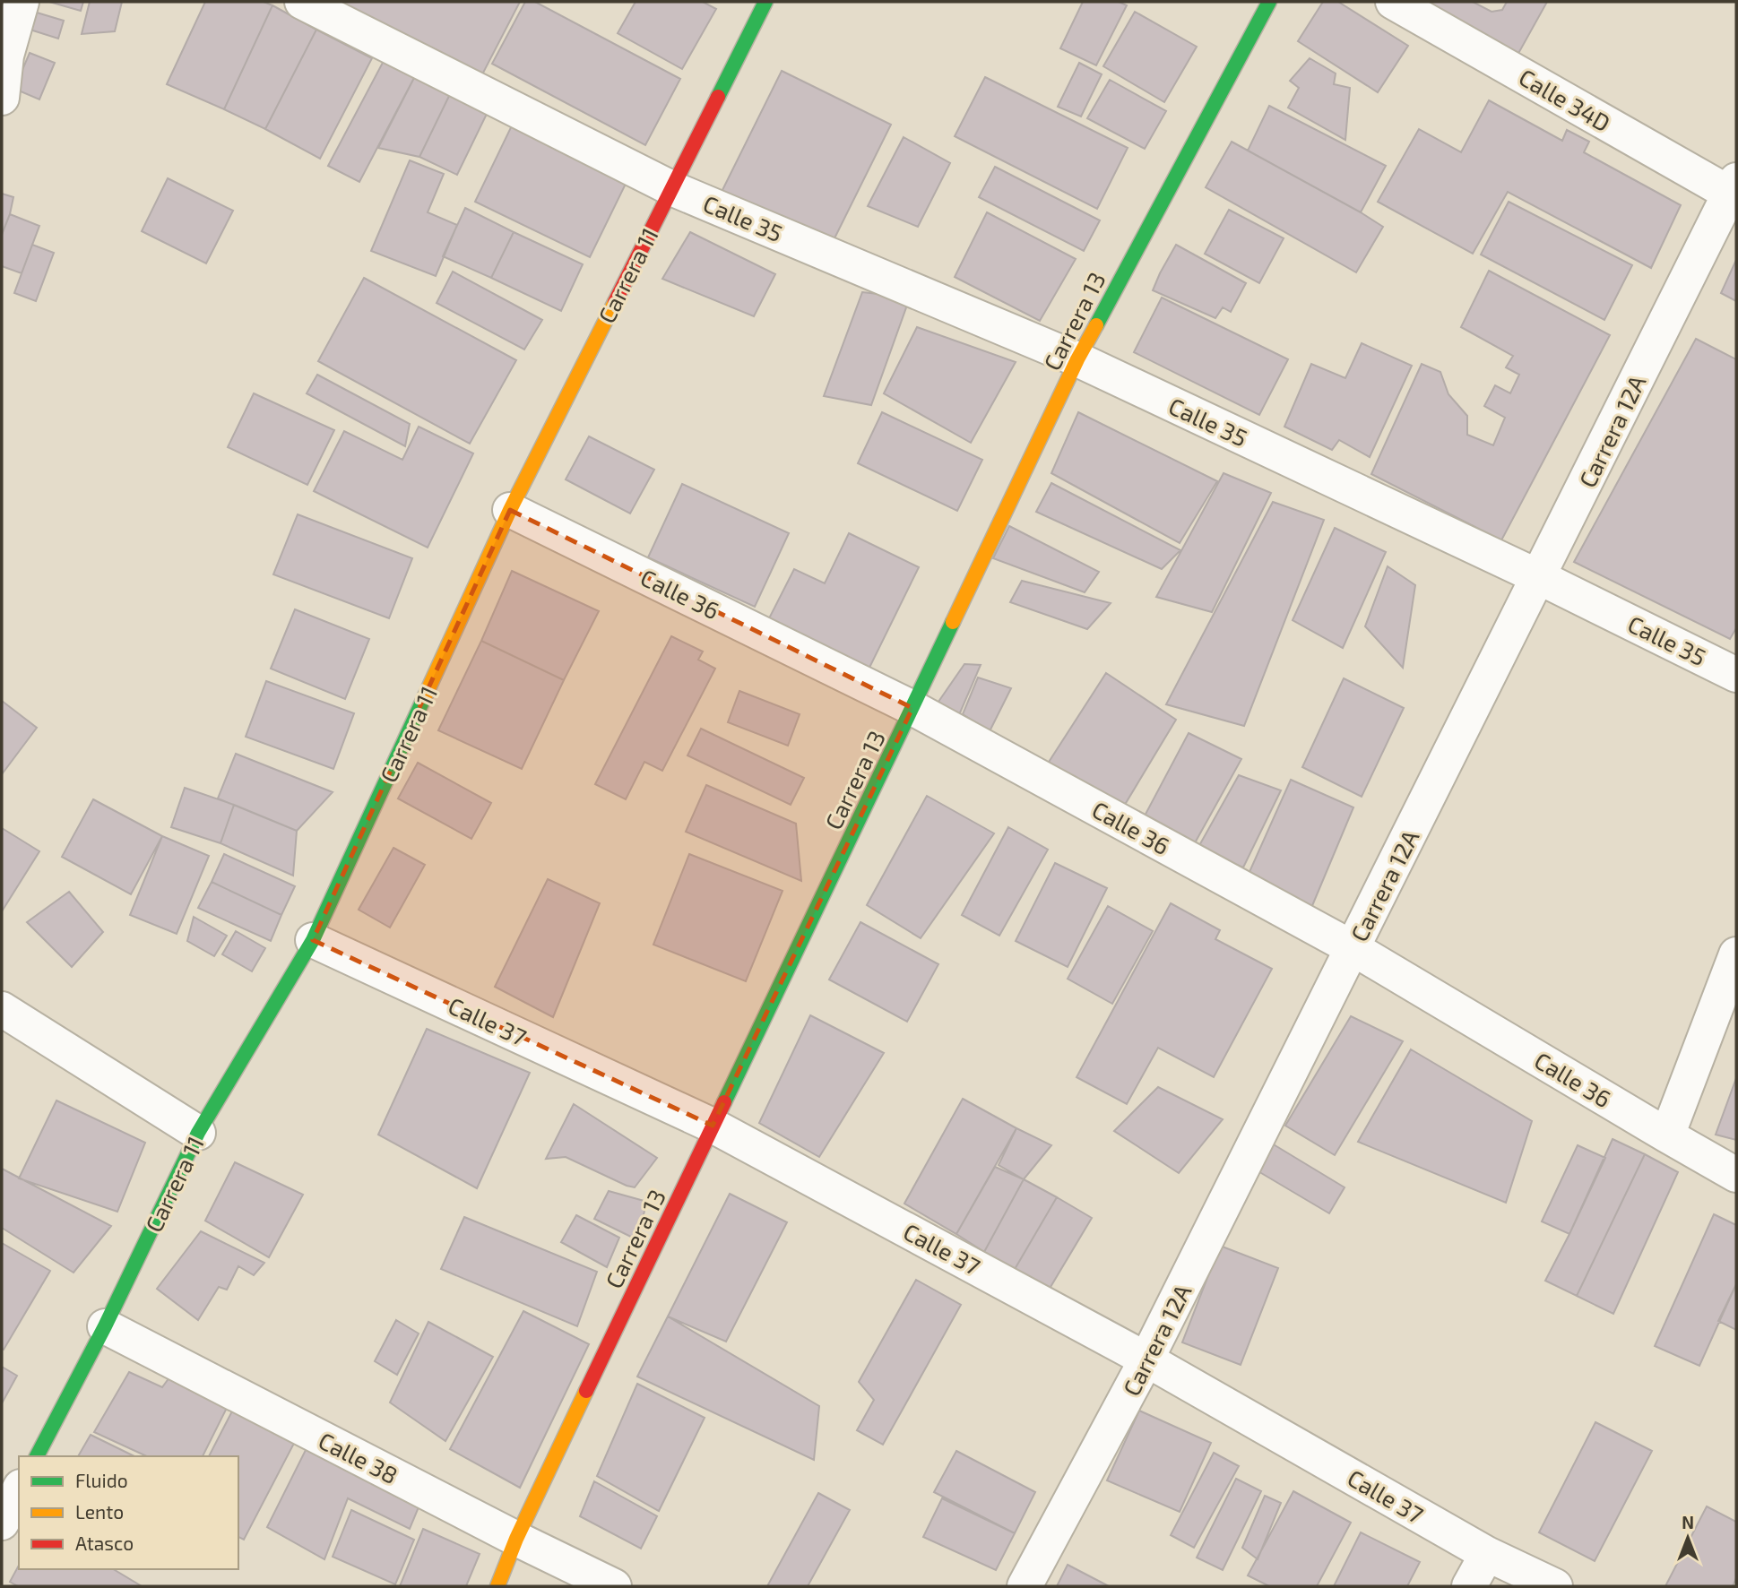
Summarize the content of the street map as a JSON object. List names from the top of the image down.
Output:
{
  "streets": {
    "street": [
      "Calle 34D",
      "Calle 35",
      "Carrera 11",
      "Carrera 13",
      "Carrera 12A",
      "Calle 36",
      "Calle 37",
      "Calle 38"
    ]
  },
  "crossings": [
    ["Calle 34D", "Carrera 12A"],
    ["Calle 35", "Carrera 11"],
    ["Calle 35", "Carrera 13"],
    ["Calle 35", "Carrera 12A"],
    ["Carrera 11", "Calle 36"],
    ["Carrera 11", "Calle 37"],
    ["Carrera 11", "Calle 38"],
    ["Carrera 13", "Calle 36"],
    ["Carrera 13", "Calle 37"],
    ["Carrera 13", "Calle 38"],
    ["Carrera 12A", "Calle 36"],
    ["Carrera 12A", "Calle 37"]
  ],
  "legend": ["Fluido", "Lento", "Atasco"],
  "north": "top"
}
